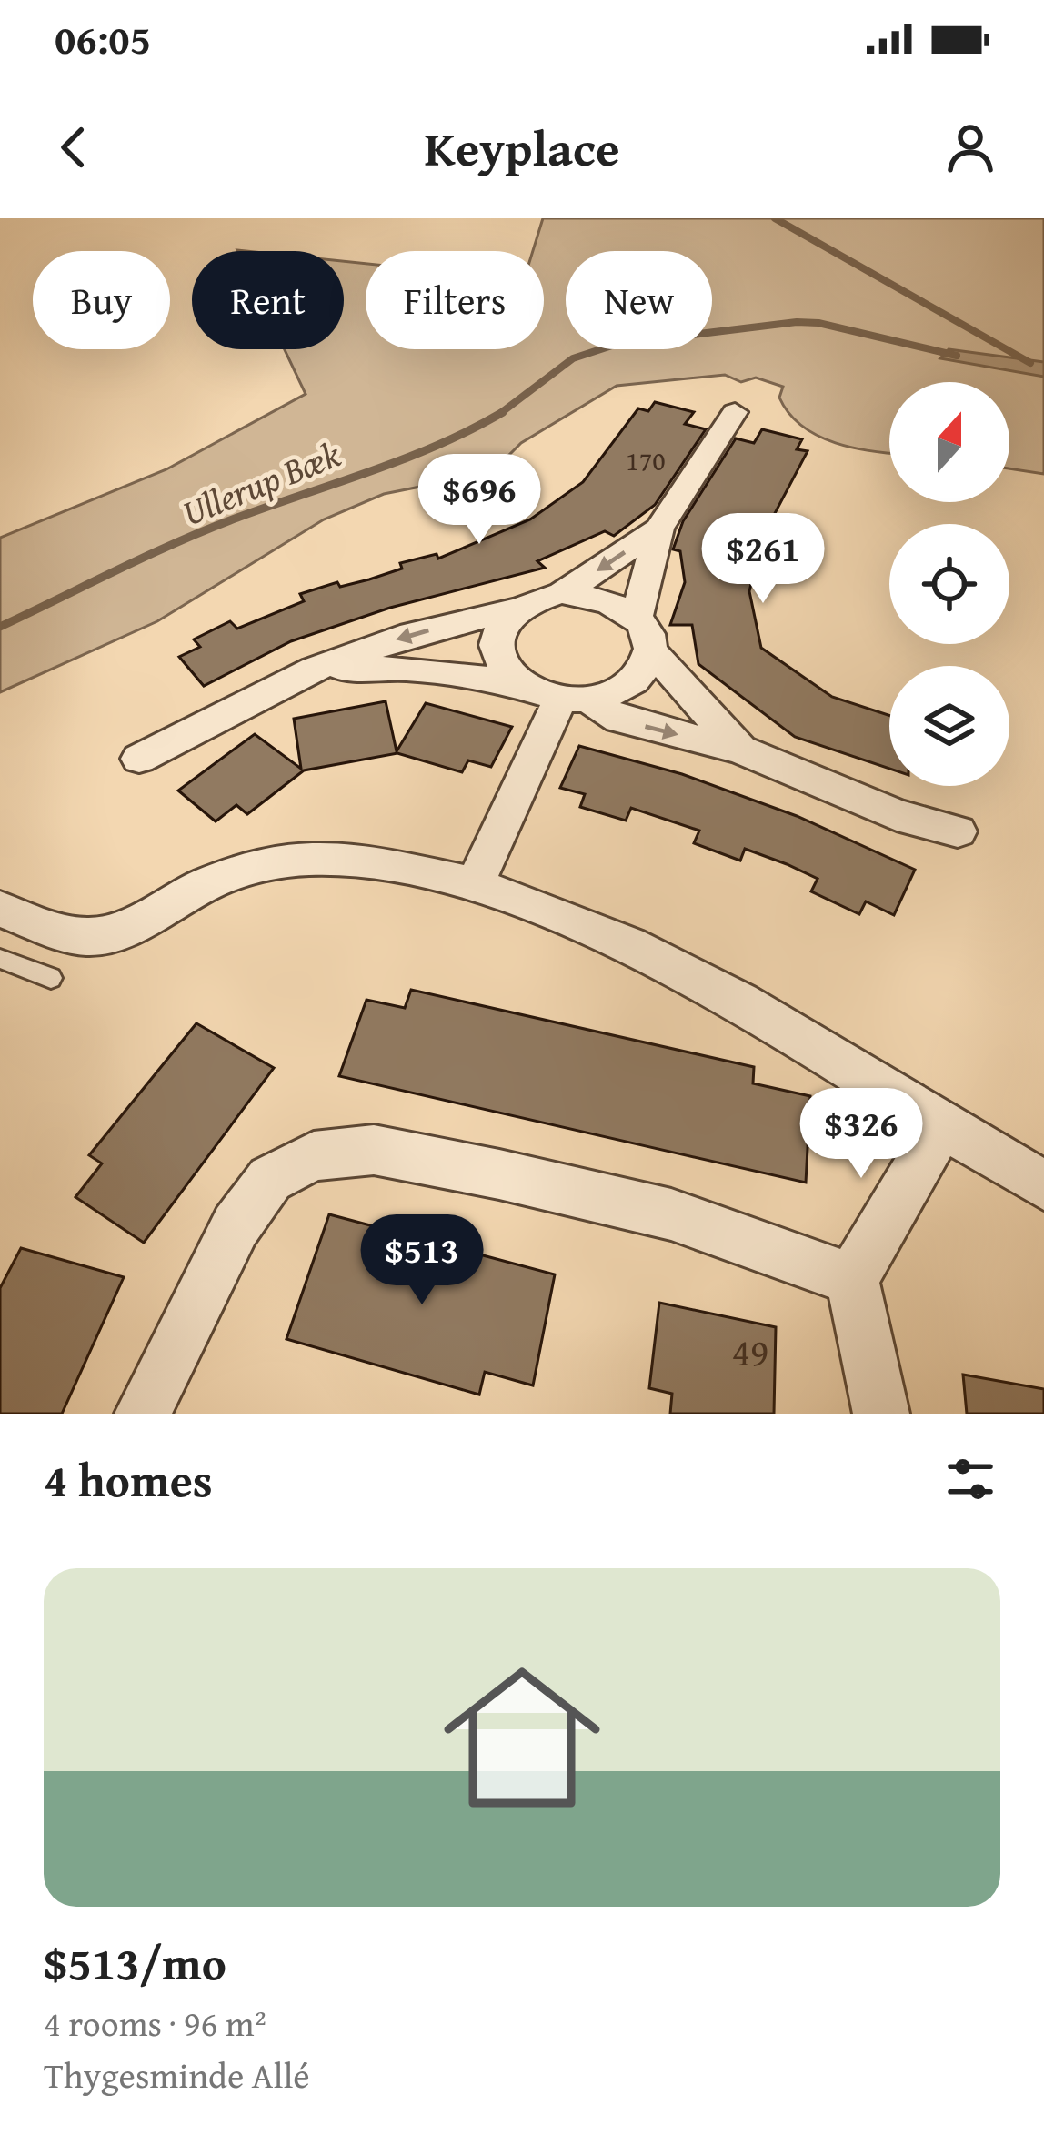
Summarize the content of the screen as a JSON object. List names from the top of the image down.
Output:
{
  "water": ["Ullerup Bæk"],
  "house_numbers": ["170", "49"],
  "north": "top",
  "page": {
    "status": "06:05",
    "header": "Keyplace",
    "chip": [
      "Buy",
      "Rent",
      "Filters",
      "New"
    ],
    "price": [
      "$696",
      "$261",
      "$326",
      "$513"
    ],
    "heading": "4 homes",
    "list": [
      {
        "name": "$513/mo",
        "note": "4 rooms · 96 m² · Thygesminde Allé"
      }
    ]
  }
}
